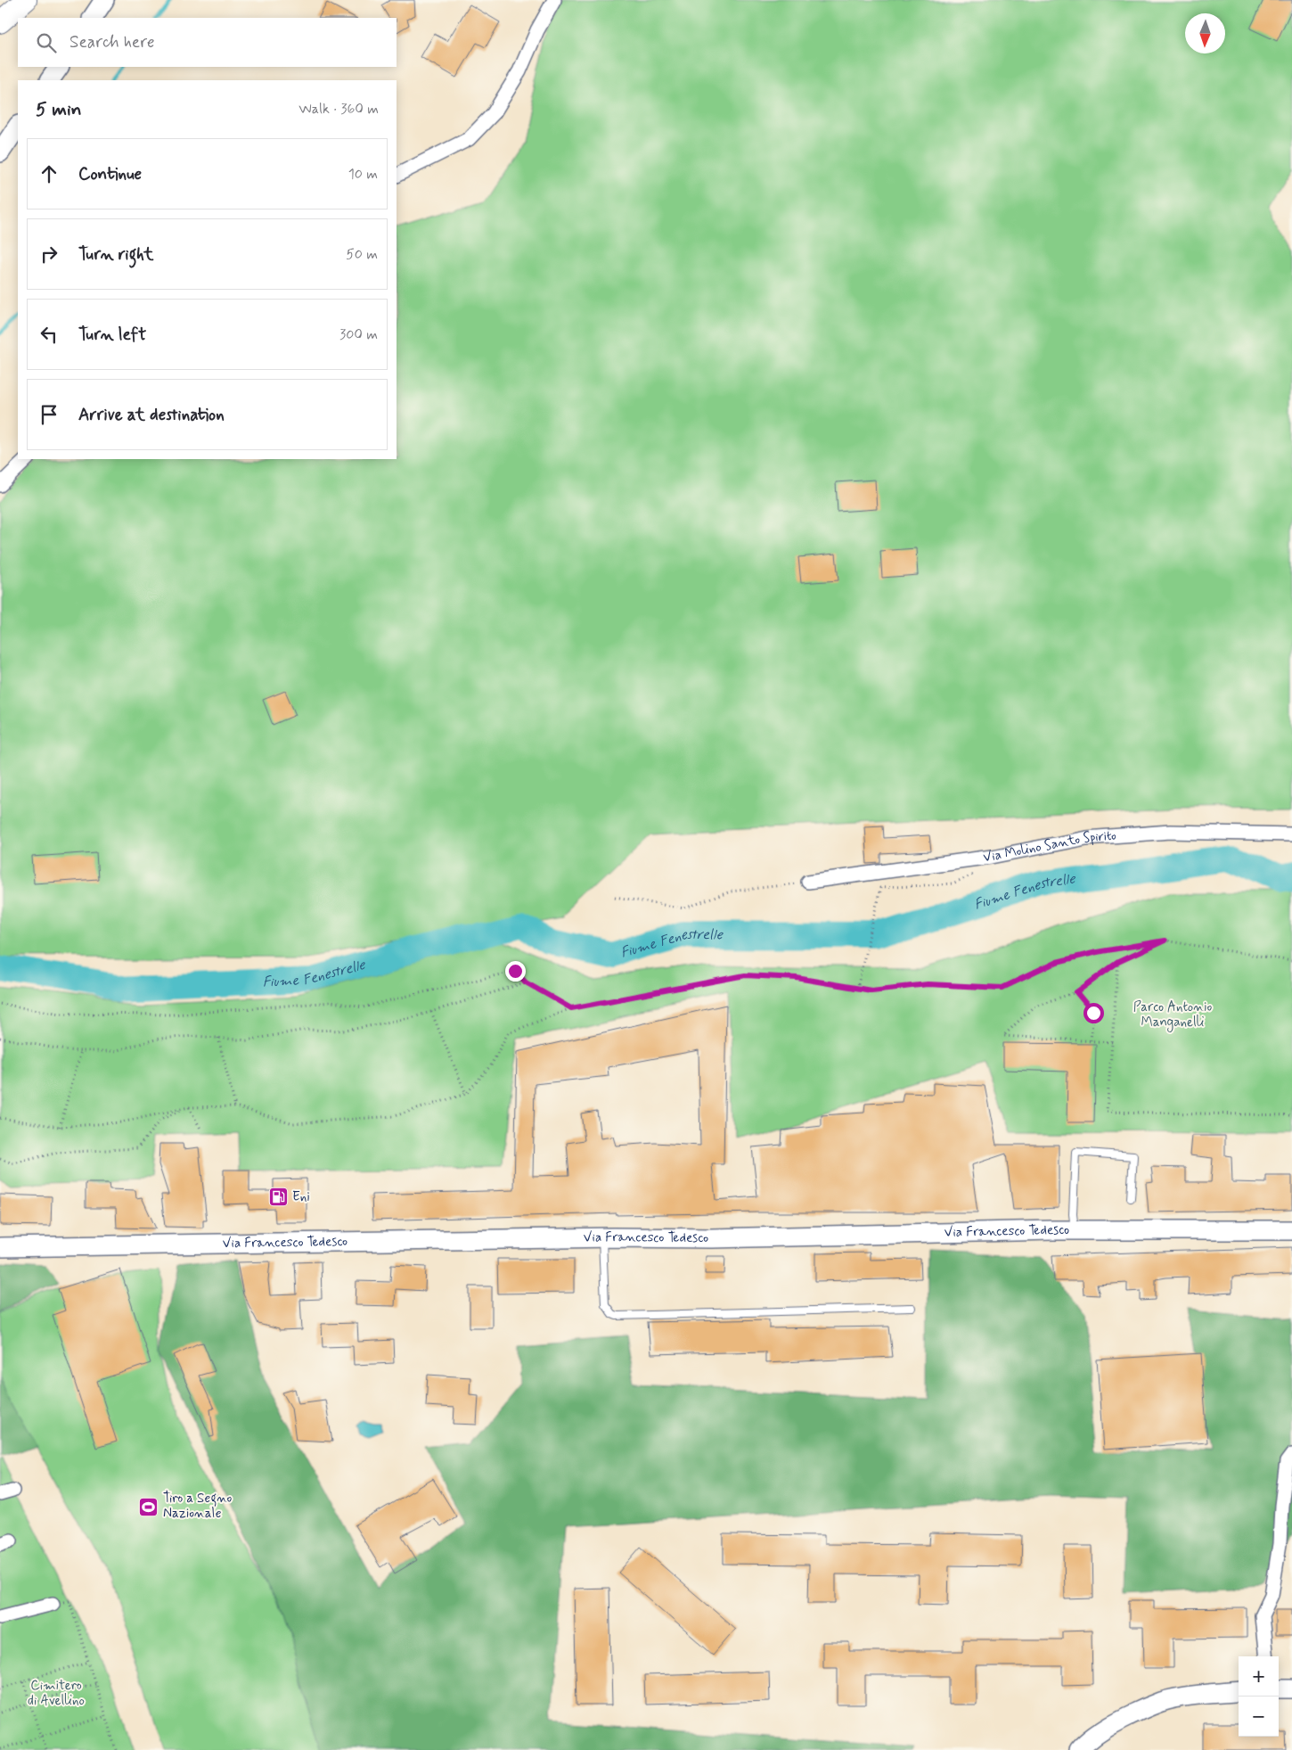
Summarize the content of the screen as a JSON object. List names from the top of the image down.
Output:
{
  "streets": {
    "street": ["Via Molino Santo Spirito", "Via Francesco Tedesco"]
  },
  "water": ["Fiume Fenestrelle"],
  "parks": ["Parco Antonio Manganelli", "Cimitero di Avellino"],
  "places": {
    "fuel station": ["Eni"],
    "sports": ["Tiro a Segno Nazionale"]
  },
  "north": "bottom",
  "page": {
    "search": "Search here",
    "heading": ["5 min", "Walk · 360 m"],
    "list": [
      ["Continue", "10 m"],
      ["Turn right", "50 m"],
      ["Turn left", "300 m"],
      "Arrive at destination"
    ],
    "map_buttons": ["+", "−"]
  }
}
